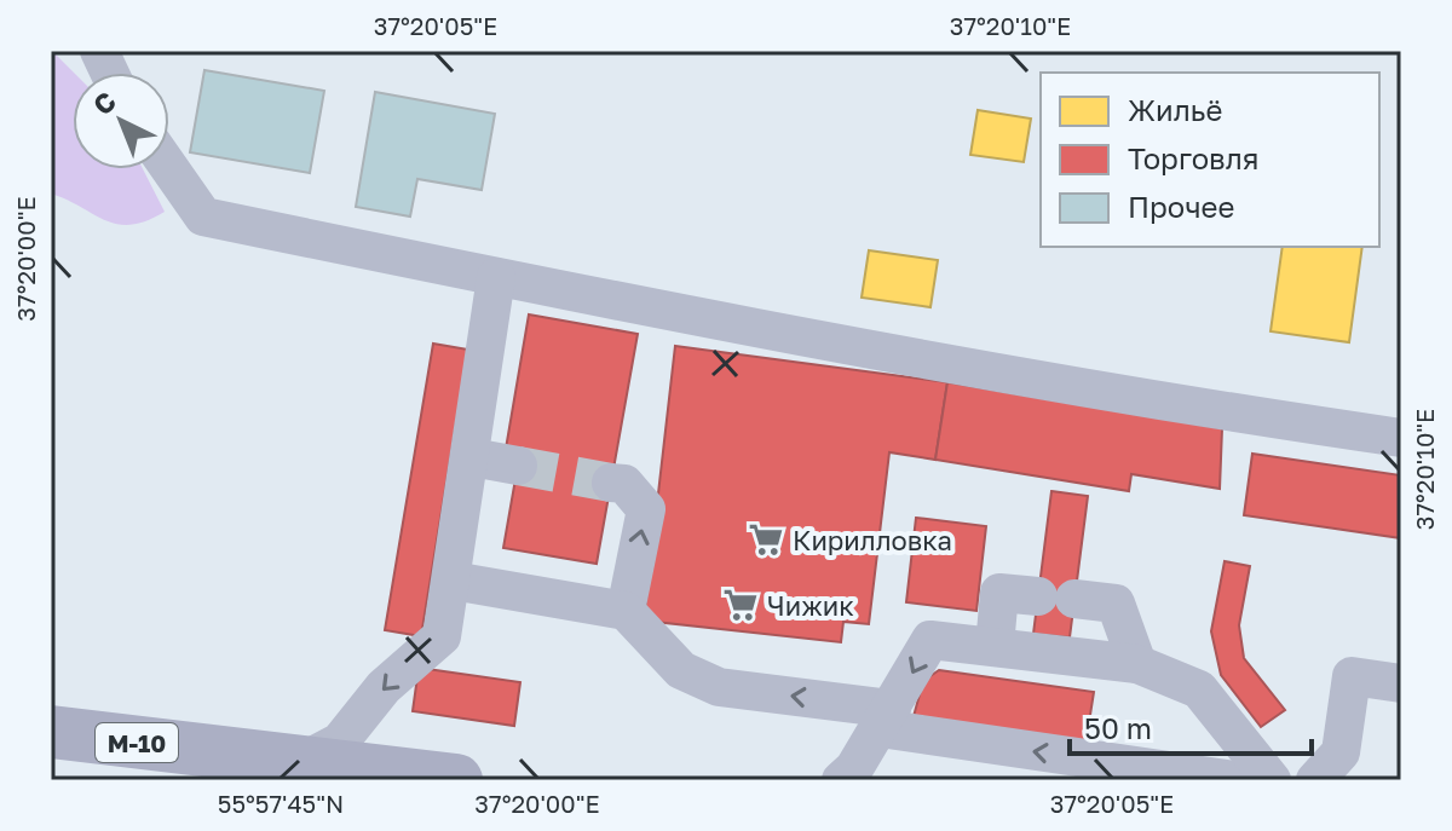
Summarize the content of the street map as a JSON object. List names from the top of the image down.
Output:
{
  "streets": {
    "highway": ["М-10"]
  },
  "places": {
    "supermarket": ["Кирилловка", "Чижик"]
  },
  "legend": ["Жильё", "Торговля", "Прочее"],
  "scale_bar": "50 m",
  "north": "top left",
  "coordinates": [
    "37°20'05\"E",
    "37°20'10\"E",
    "37°20'00\"E",
    "55°57'45\"N"
  ]
}
